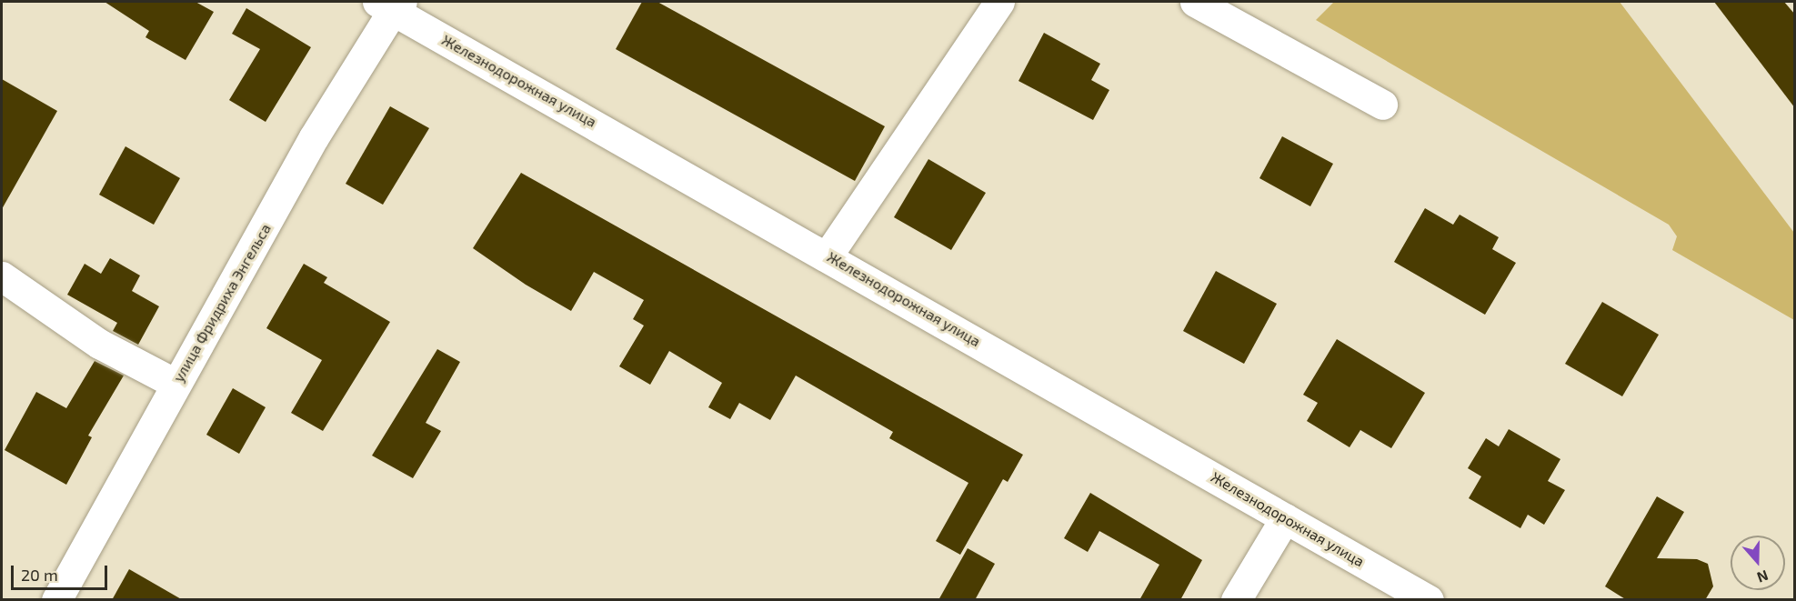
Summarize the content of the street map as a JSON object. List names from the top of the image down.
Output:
{
  "streets": {
    "street": ["Железнодорожная улица", "улица Фридриха Энгельса"]
  },
  "crossings": [
    ["Железнодорожная улица", "улица Фридриха Энгельса"]
  ],
  "scale_bar": "20 m",
  "north": "bottom"
}
